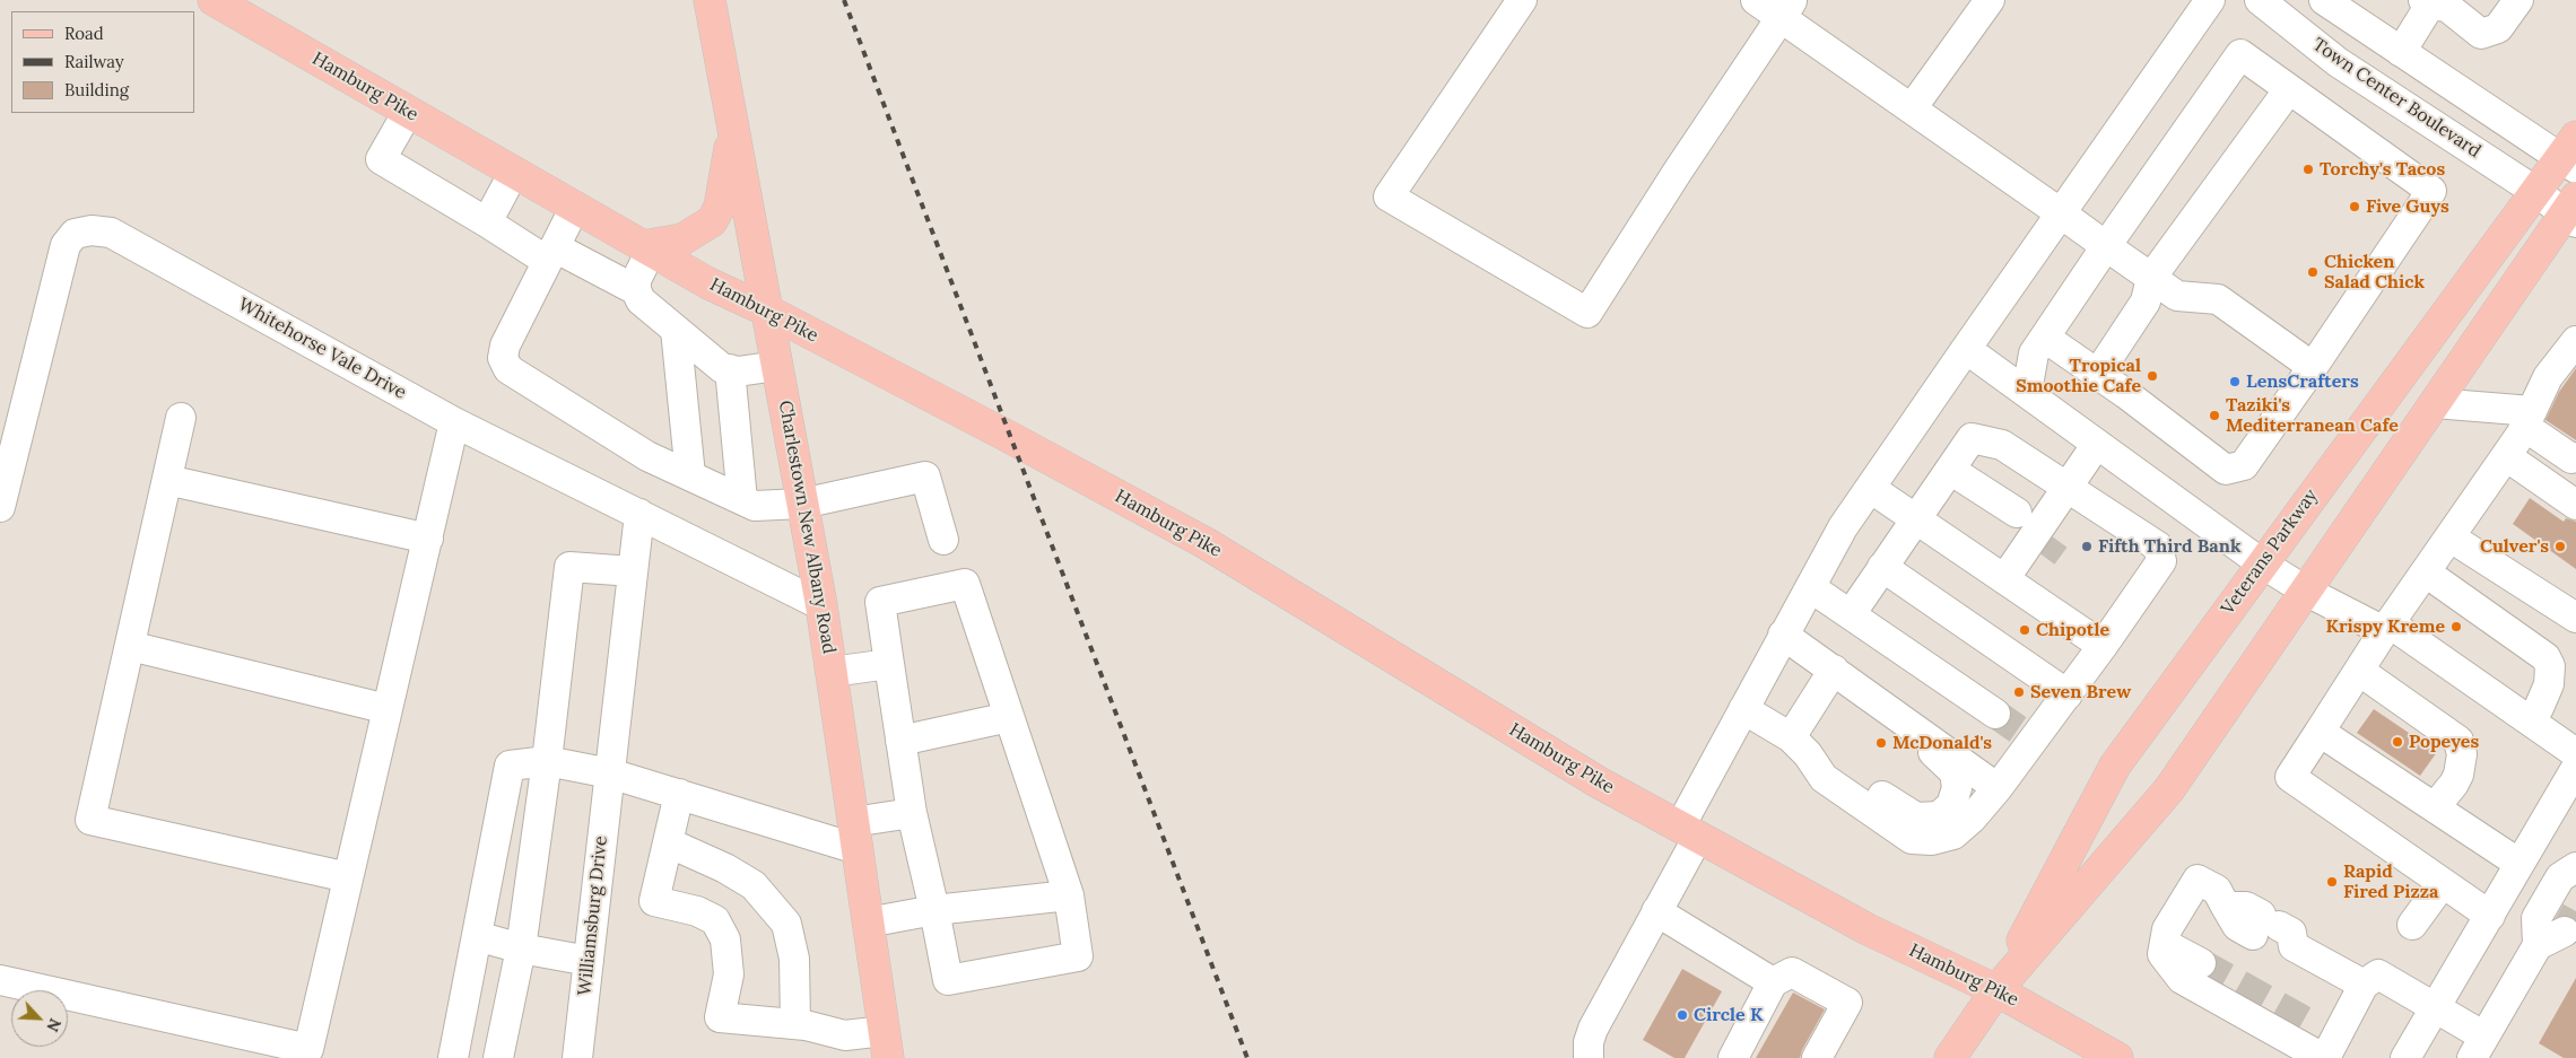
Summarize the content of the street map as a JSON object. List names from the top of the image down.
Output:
{
  "streets": {
    "main road": ["Hamburg Pike", "Charlestown New Albany Road", "Veterans Parkway"],
    "street": ["Town Center Boulevard", "Whitehorse Vale Drive", "Williamsburg Drive"]
  },
  "crossings": [
    ["Hamburg Pike", "Charlestown New Albany Road"],
    ["Hamburg Pike", "Veterans Parkway"],
    ["Town Center Boulevard", "Veterans Parkway"],
    ["Whitehorse Vale Drive", "Charlestown New Albany Road"],
    ["Whitehorse Vale Drive", "Williamsburg Drive"]
  ],
  "places": [
    "Torchy's Tacos",
    "Five Guys",
    "Chicken Salad Chick",
    "Tropical Smoothie Cafe",
    "LensCrafters",
    "Taziki's Mediterranean Cafe",
    "Fifth Third Bank",
    "Culver's",
    "Krispy Kreme",
    "Chipotle",
    "Seven Brew",
    "Popeyes",
    "McDonald's",
    "Rapid Fired Pizza",
    "Circle K"
  ],
  "legend": ["Road", "Railway", "Building"],
  "north": "bottom right"
}
